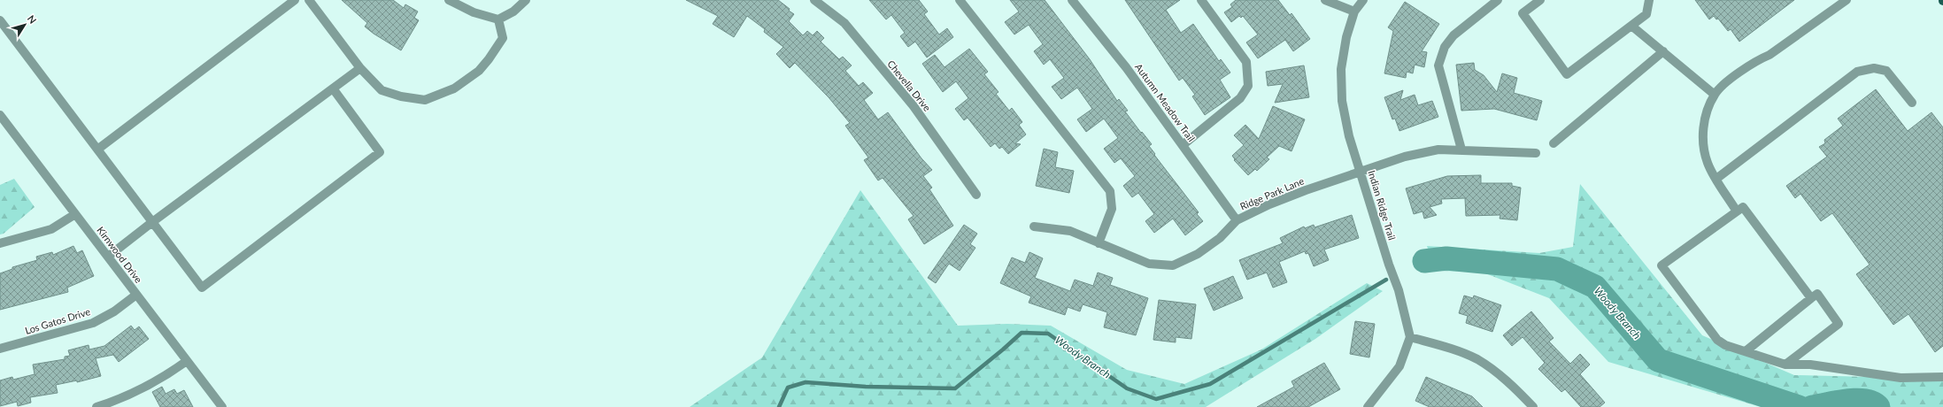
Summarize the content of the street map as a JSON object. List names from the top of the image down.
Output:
{
  "streets": {
    "street": [
      "Chevella Drive",
      "Autumn Meadow Trail",
      "Ridge Park Lane",
      "Indian Ridge Trail",
      "Kirnwood Drive",
      "Los Gatos Drive"
    ]
  },
  "crossings": [
    ["Autumn Meadow Trail", "Ridge Park Lane"],
    ["Ridge Park Lane", "Indian Ridge Trail"],
    ["Kirnwood Drive", "Los Gatos Drive"]
  ],
  "water": ["Woody Branch"],
  "north": "top right"
}
